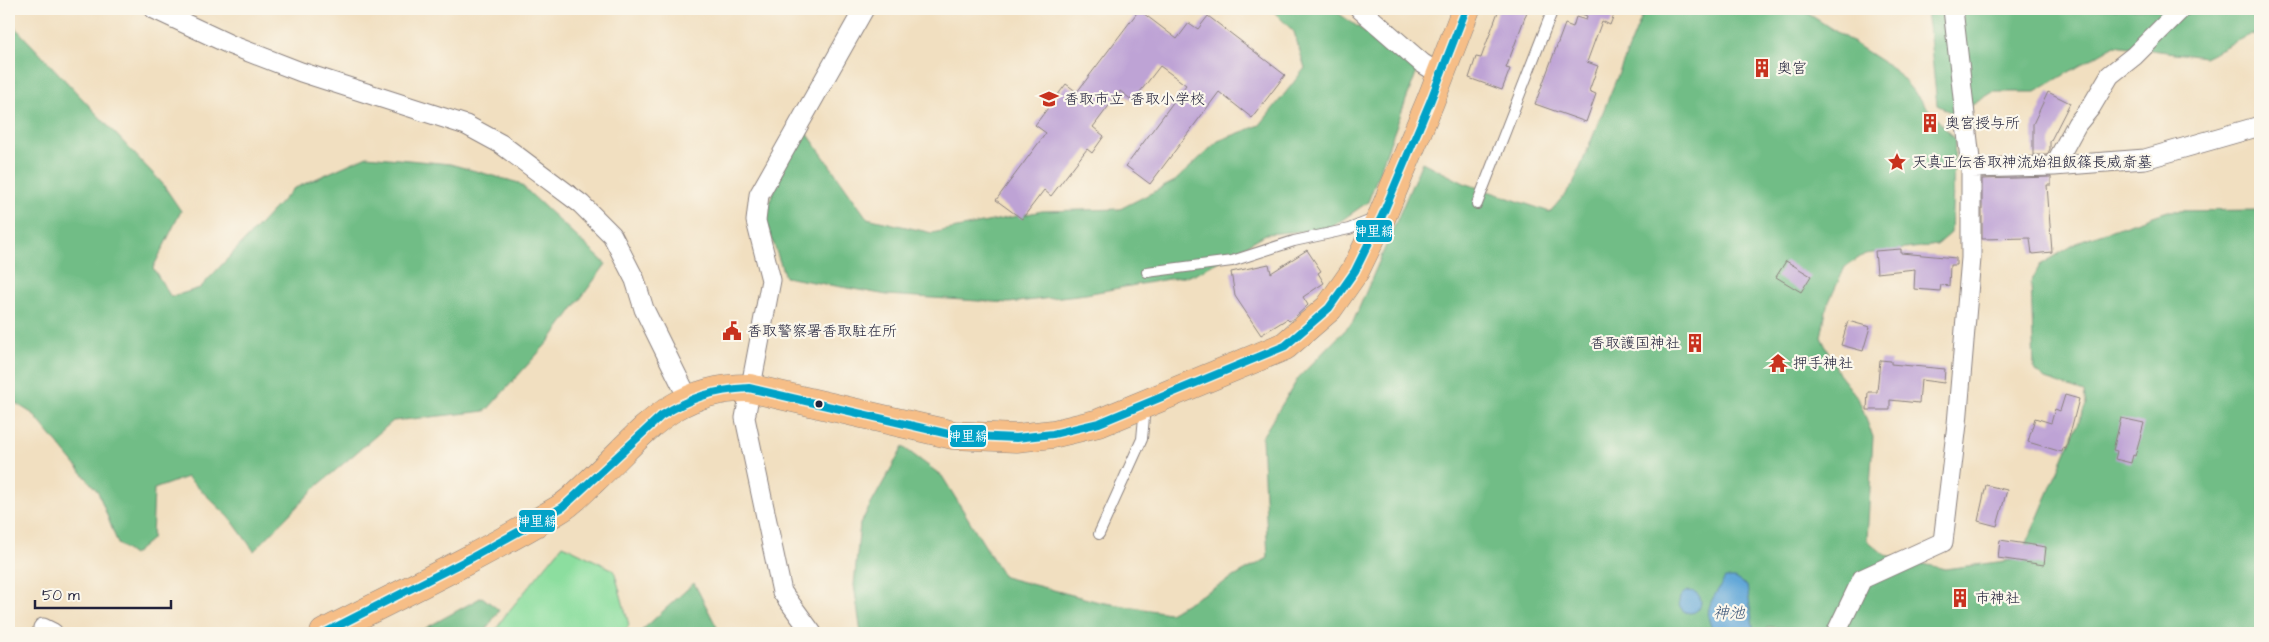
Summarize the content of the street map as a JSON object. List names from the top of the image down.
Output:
{
  "water": ["神池"],
  "places": {
    "building": [
      "奥宮",
      "奥宮授与所",
      "香取護国神社",
      "市神社"
    ],
    "school or university": ["香取市立 香取小学校"],
    "place": ["天真正伝香取神流始祖飯篠長威斎墓"],
    "public building": ["香取警察署香取駐在所"],
    "temple": ["押手神社"]
  },
  "lines": ["transit line 神里線"],
  "scale_bar": "50 m"
}
